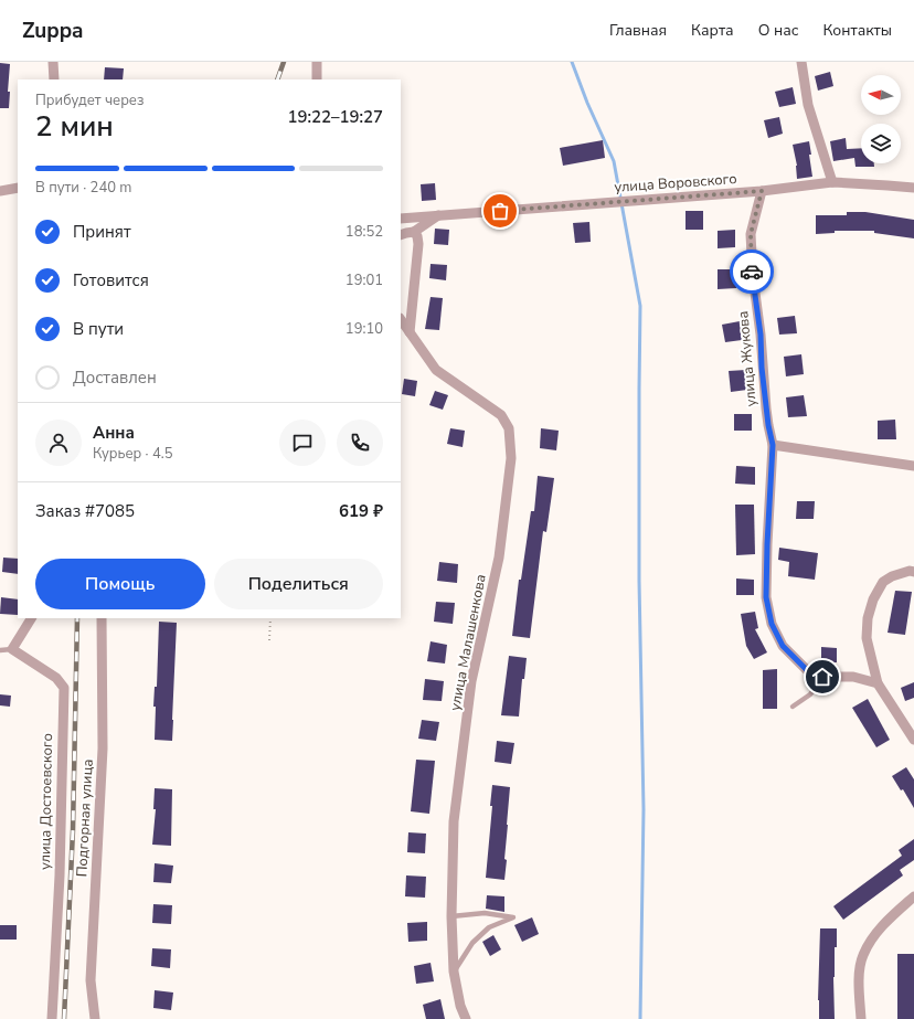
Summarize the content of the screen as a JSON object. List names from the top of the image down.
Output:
{
  "streets": {
    "street": [
      "улица Воровского",
      "улица Жукова",
      "улица Малашенкова",
      "улица Достоевского",
      "Подгорная улица"
    ]
  },
  "crossings": [
    ["улица Воровского", "улица Жукова"]
  ],
  "north": "left",
  "page": {
    "header": "Zuppa",
    "nav": [
      "Главная",
      "Карта",
      "О нас",
      "Контакты"
    ],
    "heading": ["2 мин", "Прибудет через", "19:22–19:27"],
    "panel": [
      "Анна",
      "Курьер · 4.5",
      "Заказ #7085",
      "619 ₽"
    ],
    "bar": "В пути · 240 m",
    "list": [
      ["Принят", "18:52"],
      ["Готовится", "19:01"],
      ["В пути", "19:10"],
      "Доставлен"
    ],
    "buttons": ["Помощь", "Поделиться"]
  }
}
